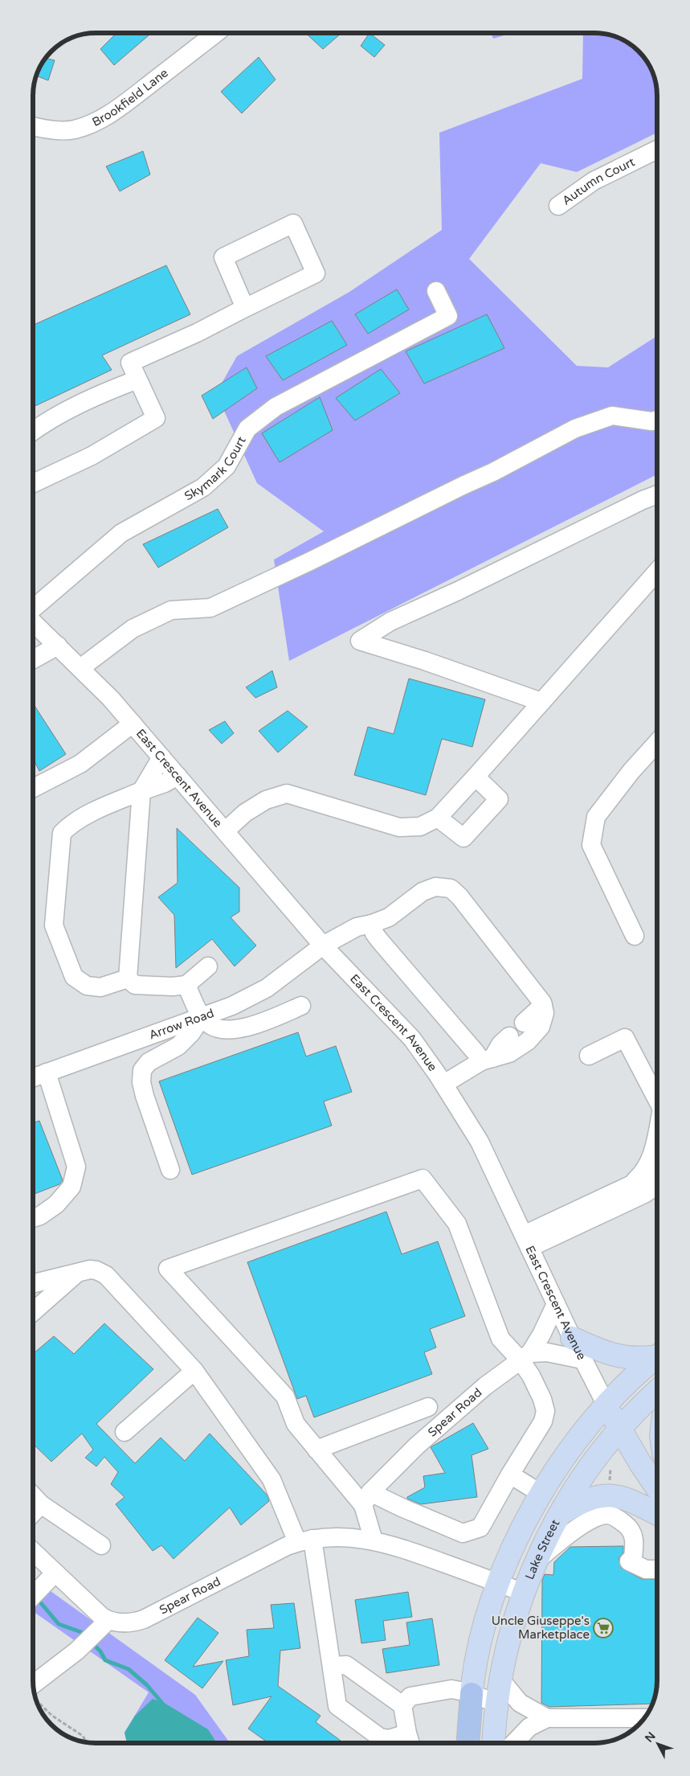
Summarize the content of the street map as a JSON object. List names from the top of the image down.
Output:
{
  "streets": {
    "main road": ["East Crescent Avenue", "Lake Street"],
    "street": [
      "Brookfield Lane",
      "Autumn Court",
      "Skymark Court",
      "Arrow Road",
      "Spear Road"
    ]
  },
  "crossings": [
    ["East Crescent Avenue", "Arrow Road"],
    ["East Crescent Avenue", "Lake Street"],
    ["Spear Road", "Lake Street"]
  ],
  "places": {
    "supermarket": ["Uncle Giuseppe's Marketplace"]
  },
  "north": "top left"
}
